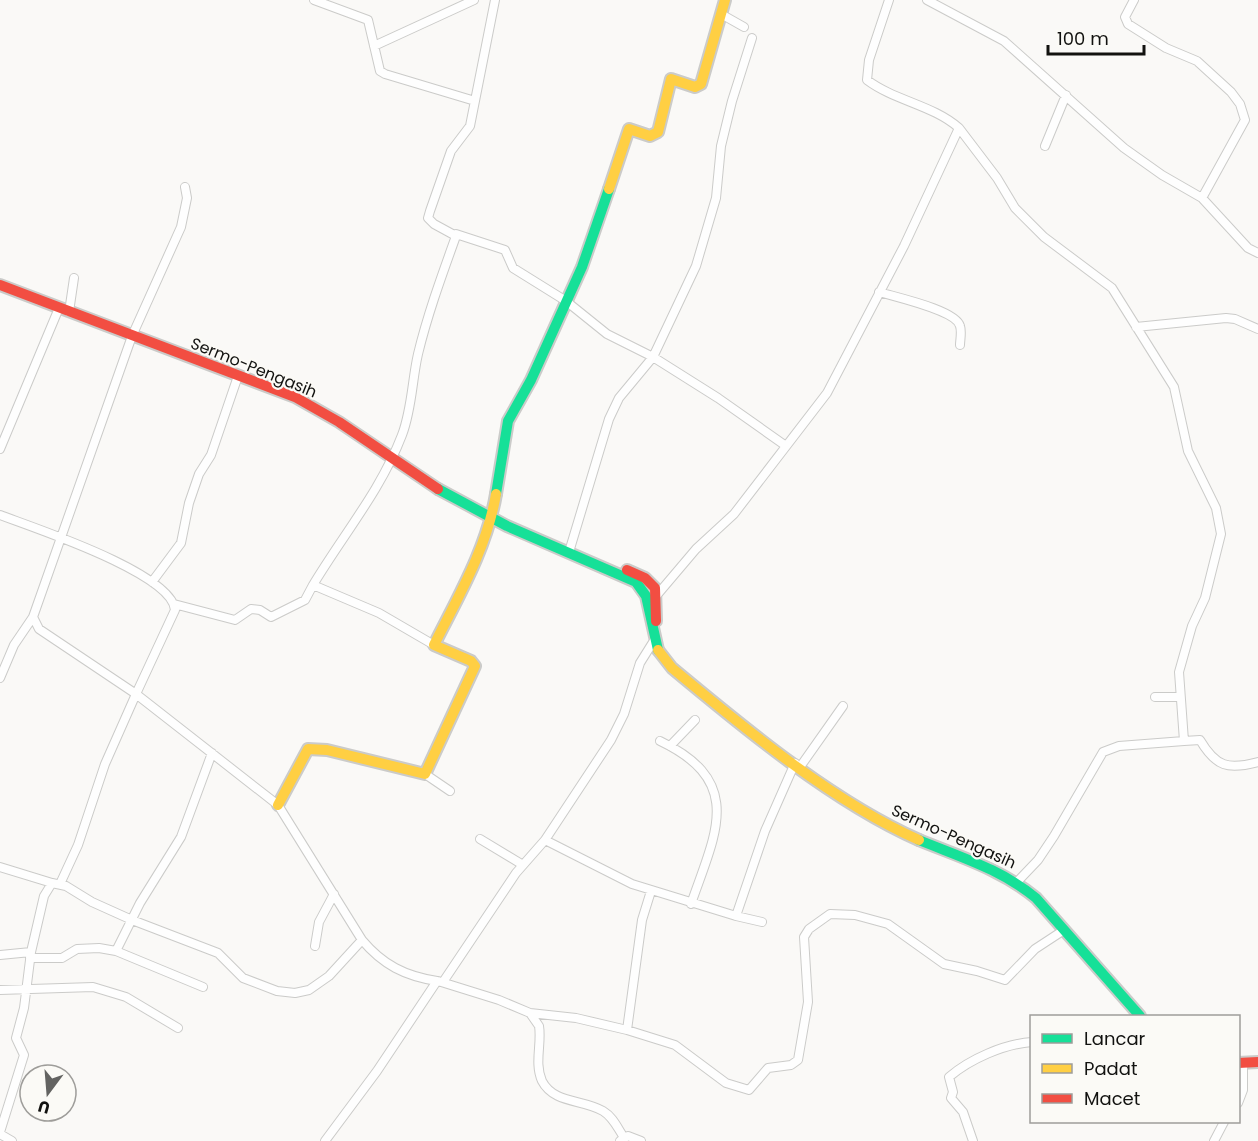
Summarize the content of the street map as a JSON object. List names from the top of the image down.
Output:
{
  "streets": {
    "main road": ["Sermo-Pengasih"]
  },
  "legend": ["Lancar", "Padat", "Macet"],
  "scale_bar": "100 m",
  "north": "bottom"
}
